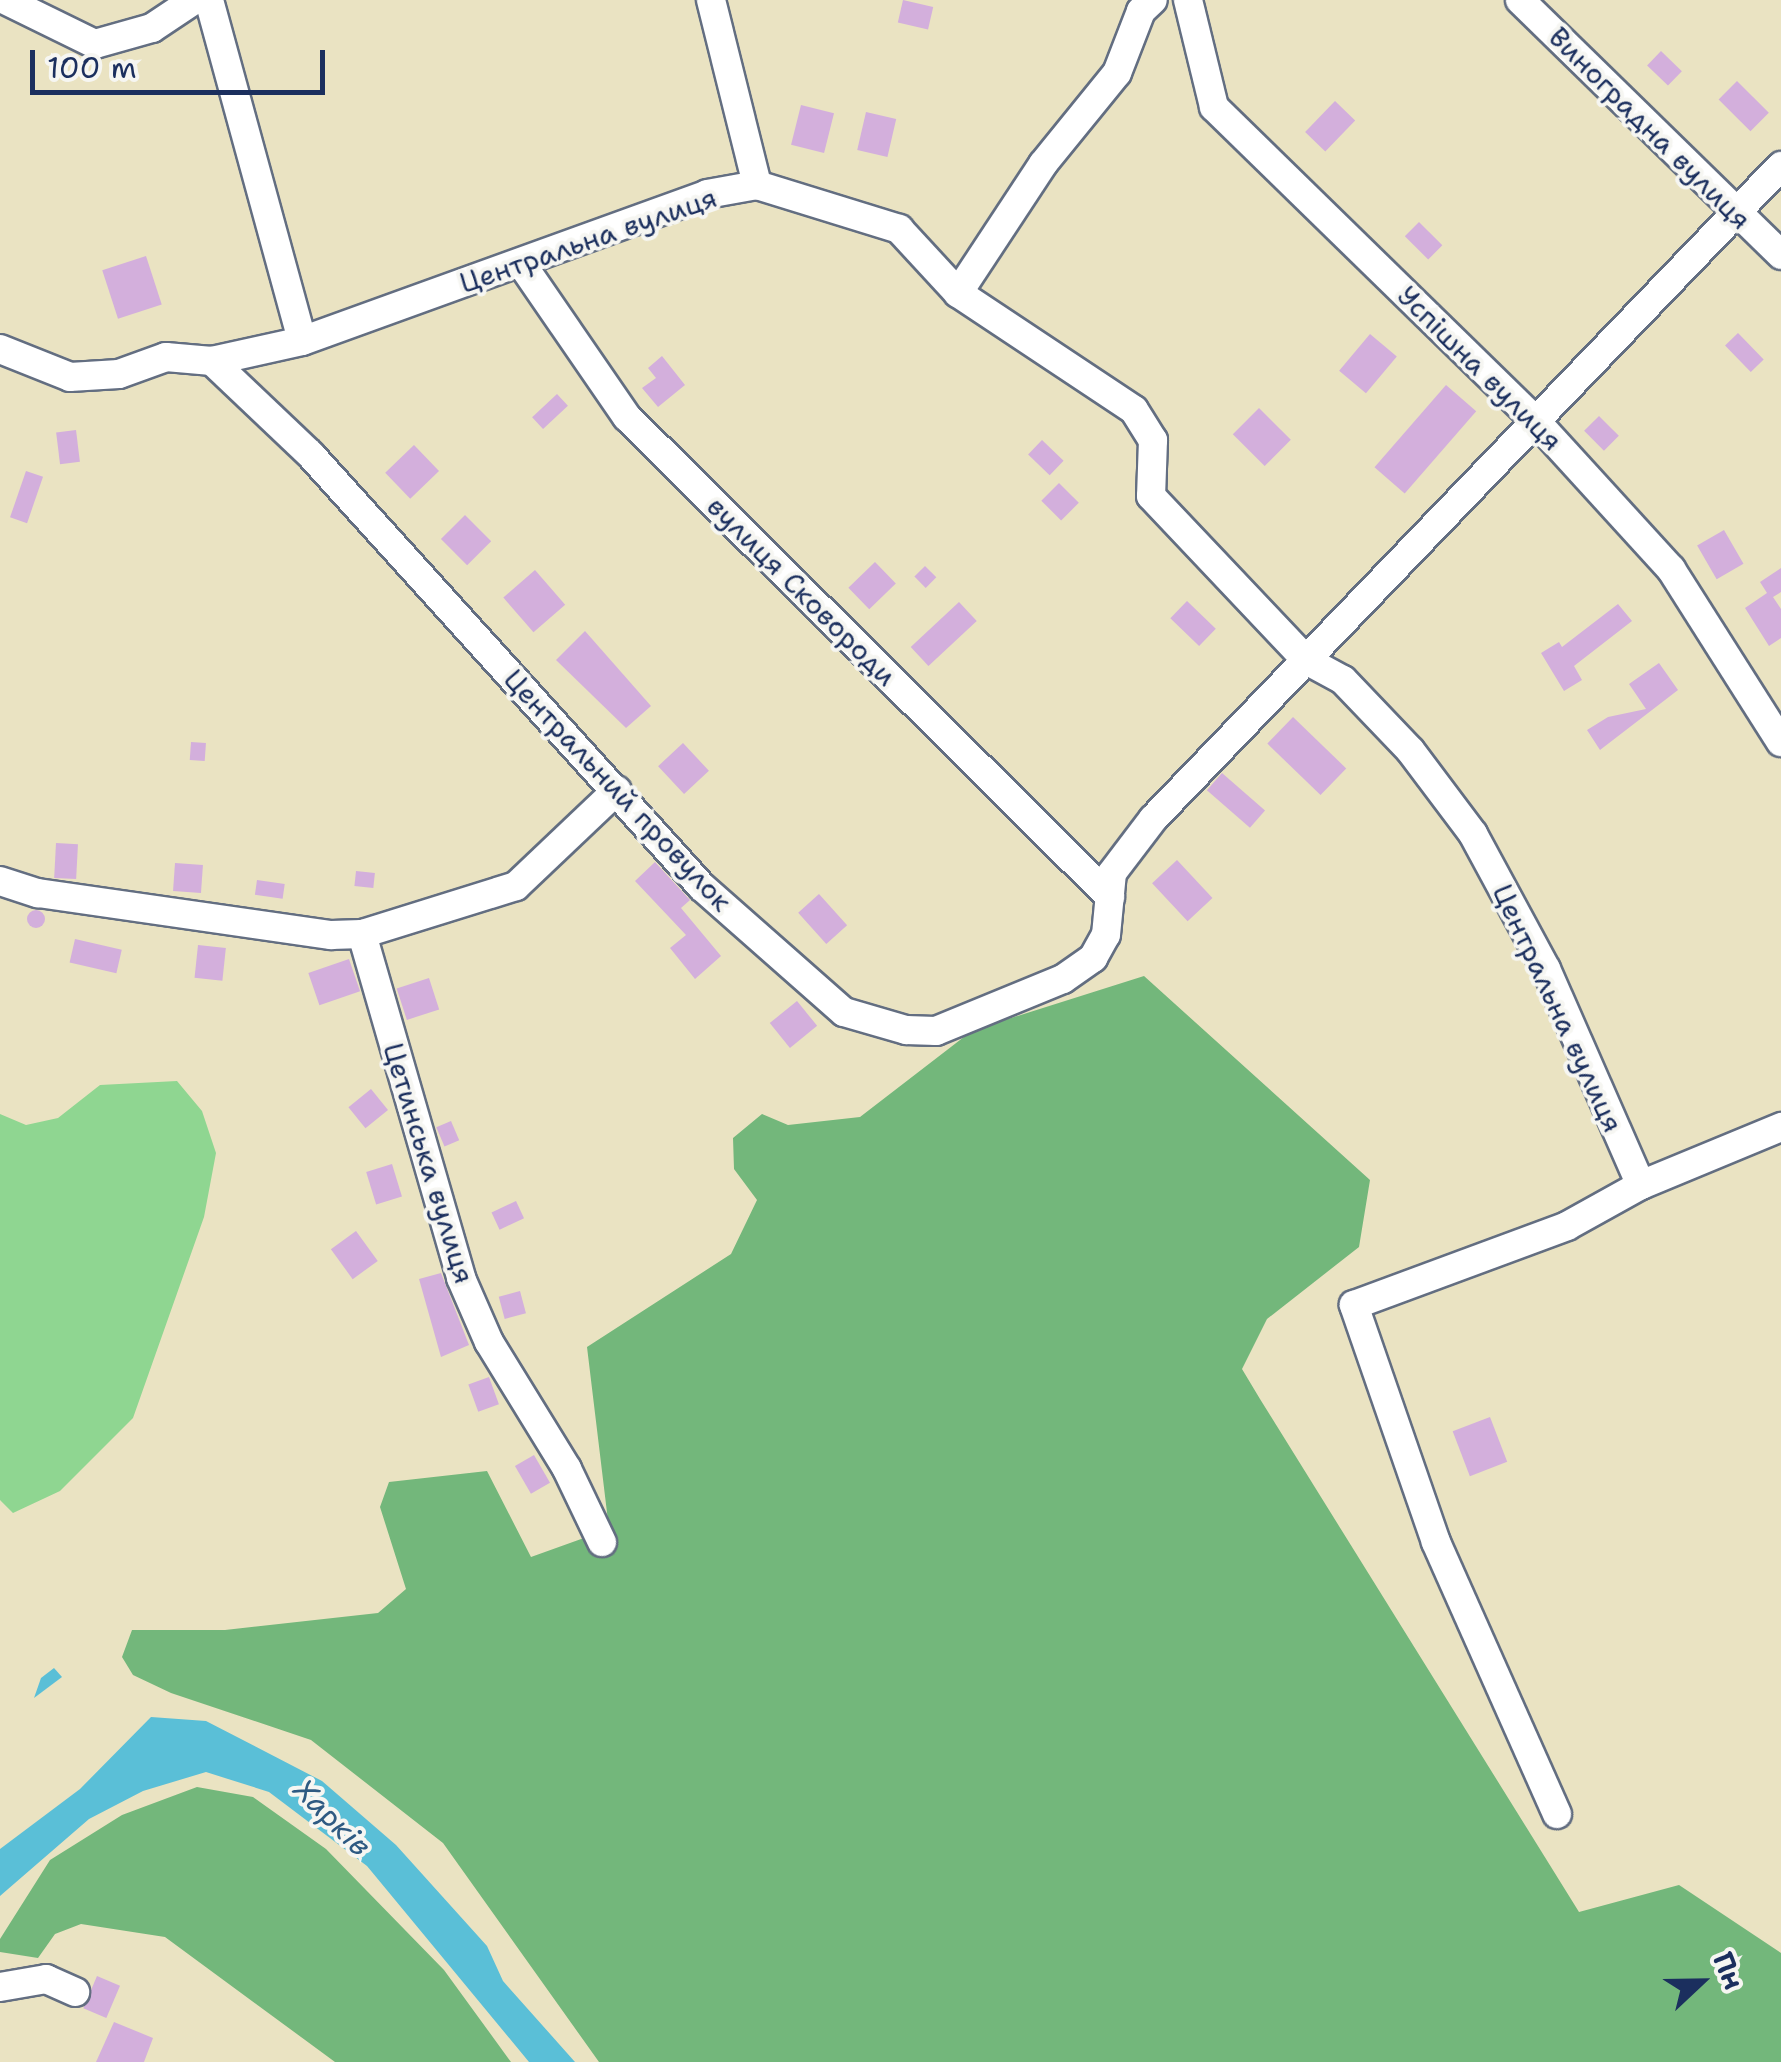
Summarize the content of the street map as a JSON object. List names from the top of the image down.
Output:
{
  "streets": {
    "street": [
      "Виноградна вулиця",
      "Центральна вулиця",
      "Успішна вулиця",
      "вулиця Сковороди",
      "Центральний провулок",
      "Цетинська вулиця"
    ]
  },
  "crossings": [
    ["Виноградна вулиця", "Центральний провулок"],
    ["Центральна вулиця", "вулиця Сковороди"],
    ["Центральна вулиця", "Центральний провулок"],
    ["Успішна вулиця", "Центральний провулок"],
    ["вулиця Сковороди", "Центральний провулок"]
  ],
  "water": ["Харків"],
  "scale_bar": "100 m",
  "north": "right"
}
